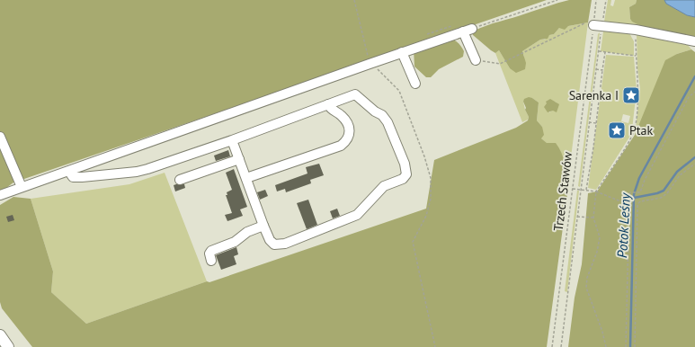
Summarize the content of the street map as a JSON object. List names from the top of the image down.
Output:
{
  "streets": {
    "path": ["Trzech Stawów"]
  },
  "water": ["Potok Leśny"],
  "places": {
    "place": ["Sarenka I", "Ptak"]
  }
}
